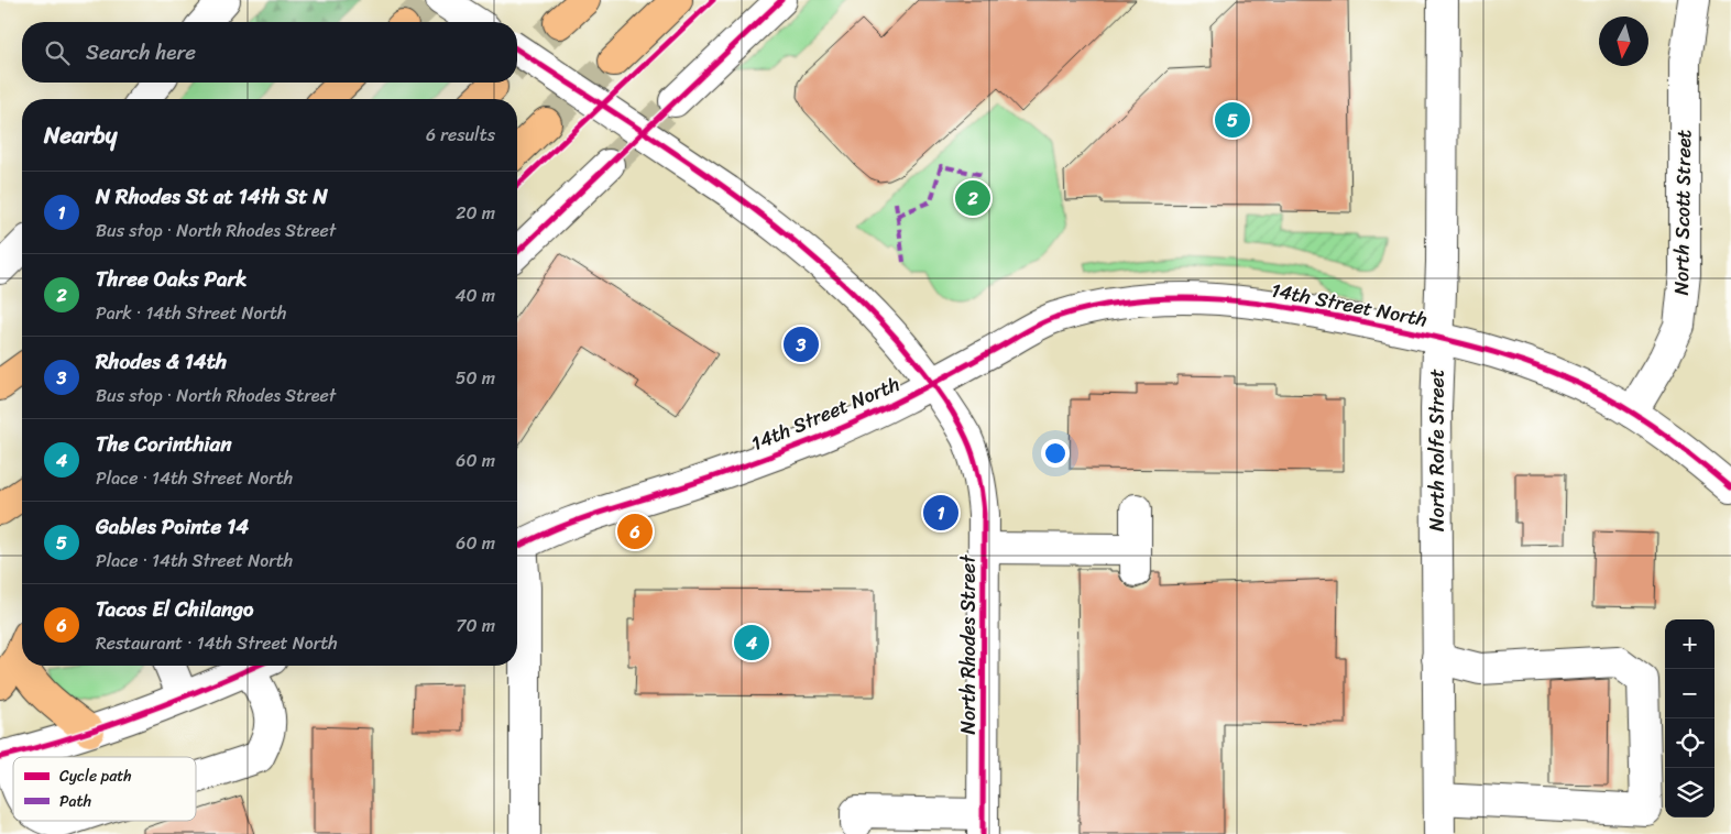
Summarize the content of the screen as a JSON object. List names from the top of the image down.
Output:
{
  "streets": {
    "street": [
      "North Scott Street",
      "14th Street North",
      "North Rolfe Street",
      "North Rhodes Street"
    ]
  },
  "crossings": [
    ["North Scott Street", "14th Street North"],
    ["14th Street North", "North Rolfe Street"],
    ["14th Street North", "North Rhodes Street"]
  ],
  "legend": ["Cycle path", "Path"],
  "north": "bottom",
  "page": {
    "search": "Search here",
    "heading": ["Nearby", "6 results"],
    "pins": [
      "5",
      "2",
      "3",
      "1",
      "6",
      "4"
    ],
    "list": [
      {
        "mark": "1",
        "name": "N Rhodes St at 14th St N",
        "note": "Bus stop · North Rhodes Street",
        "value": "20 m"
      },
      {
        "mark": "2",
        "name": "Three Oaks Park",
        "note": "Park · 14th Street North",
        "value": "40 m"
      },
      {
        "mark": "3",
        "name": "Rhodes & 14th",
        "note": "Bus stop · North Rhodes Street",
        "value": "50 m"
      },
      {
        "mark": "4",
        "name": "The Corinthian",
        "note": "Place · 14th Street North",
        "value": "60 m"
      },
      {
        "mark": "5",
        "name": "Gables Pointe 14",
        "note": "Place · 14th Street North",
        "value": "60 m"
      },
      {
        "mark": "6",
        "name": "Tacos El Chilango",
        "note": "Restaurant · 14th Street North",
        "value": "70 m"
      }
    ],
    "map_buttons": ["+", "−"]
  }
}
